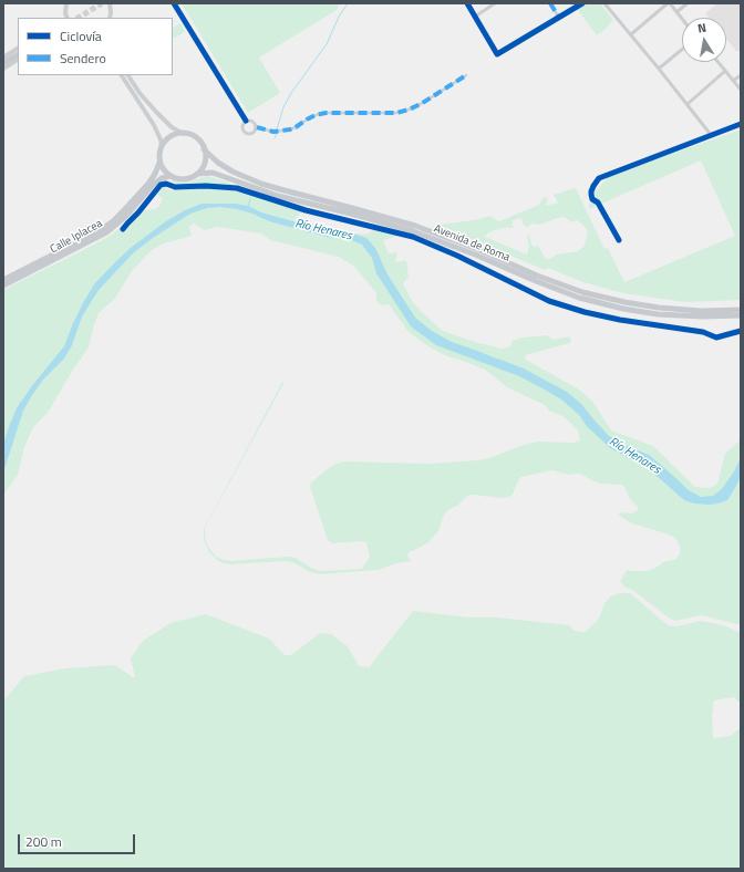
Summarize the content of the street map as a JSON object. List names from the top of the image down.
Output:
{
  "streets": {
    "main road": ["Calle Iplacea", "Avenida de Roma"]
  },
  "crossings": [
    ["Calle Iplacea", "Avenida de Roma"]
  ],
  "water": ["Río Henares"],
  "legend": ["Ciclovía", "Sendero"],
  "scale_bar": "200 m",
  "north": "top"
}
